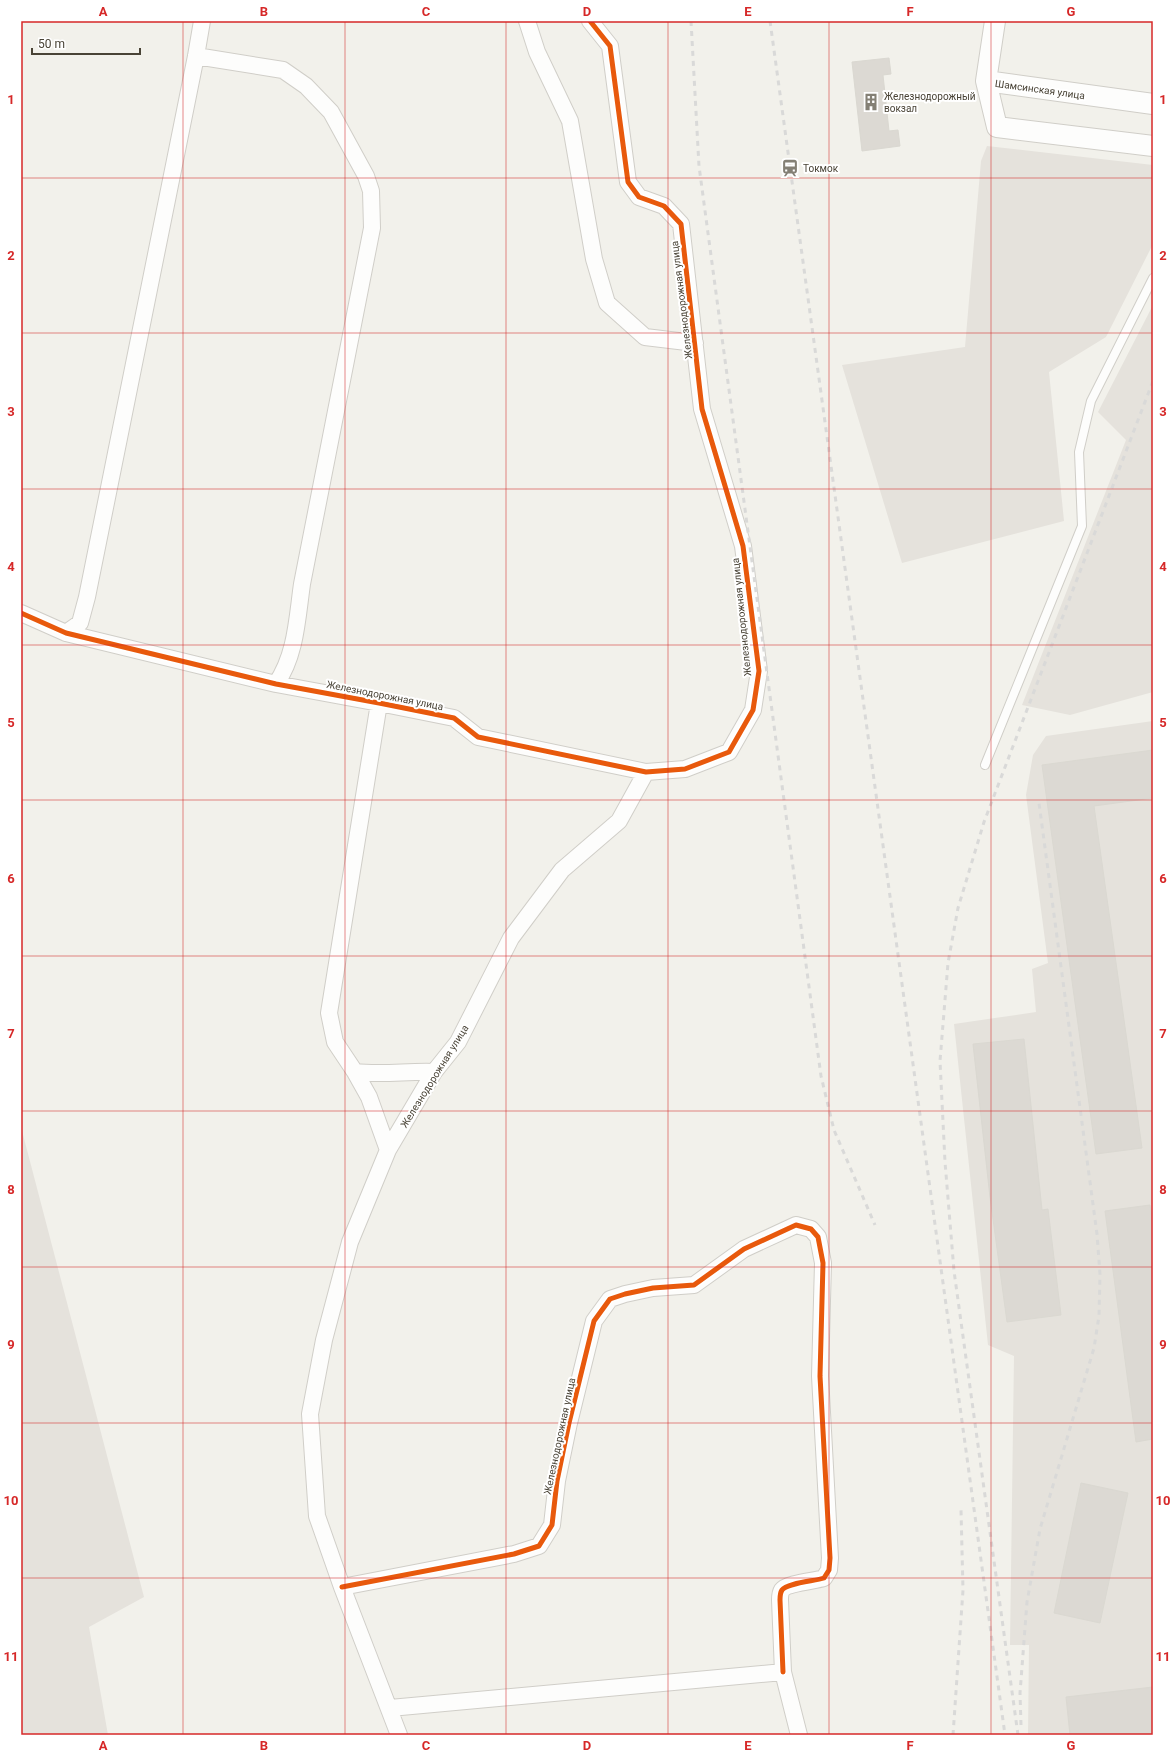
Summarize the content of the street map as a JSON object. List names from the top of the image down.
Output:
{
  "streets": {
    "street": ["Шамсинская улица", "Железнодорожная улица"]
  },
  "places": {
    "building": ["Железнодорожный вокзал"],
    "station": ["Токмок"]
  },
  "scale_bar": "50 m",
  "grid": {
    "columns": [
      "A",
      "B",
      "C",
      "D",
      "E",
      "F",
      "G"
    ],
    "rows": [
      "1",
      "2",
      "3",
      "4",
      "5",
      "6",
      "7",
      "8",
      "9",
      "10",
      "11"
    ]
  }
}
